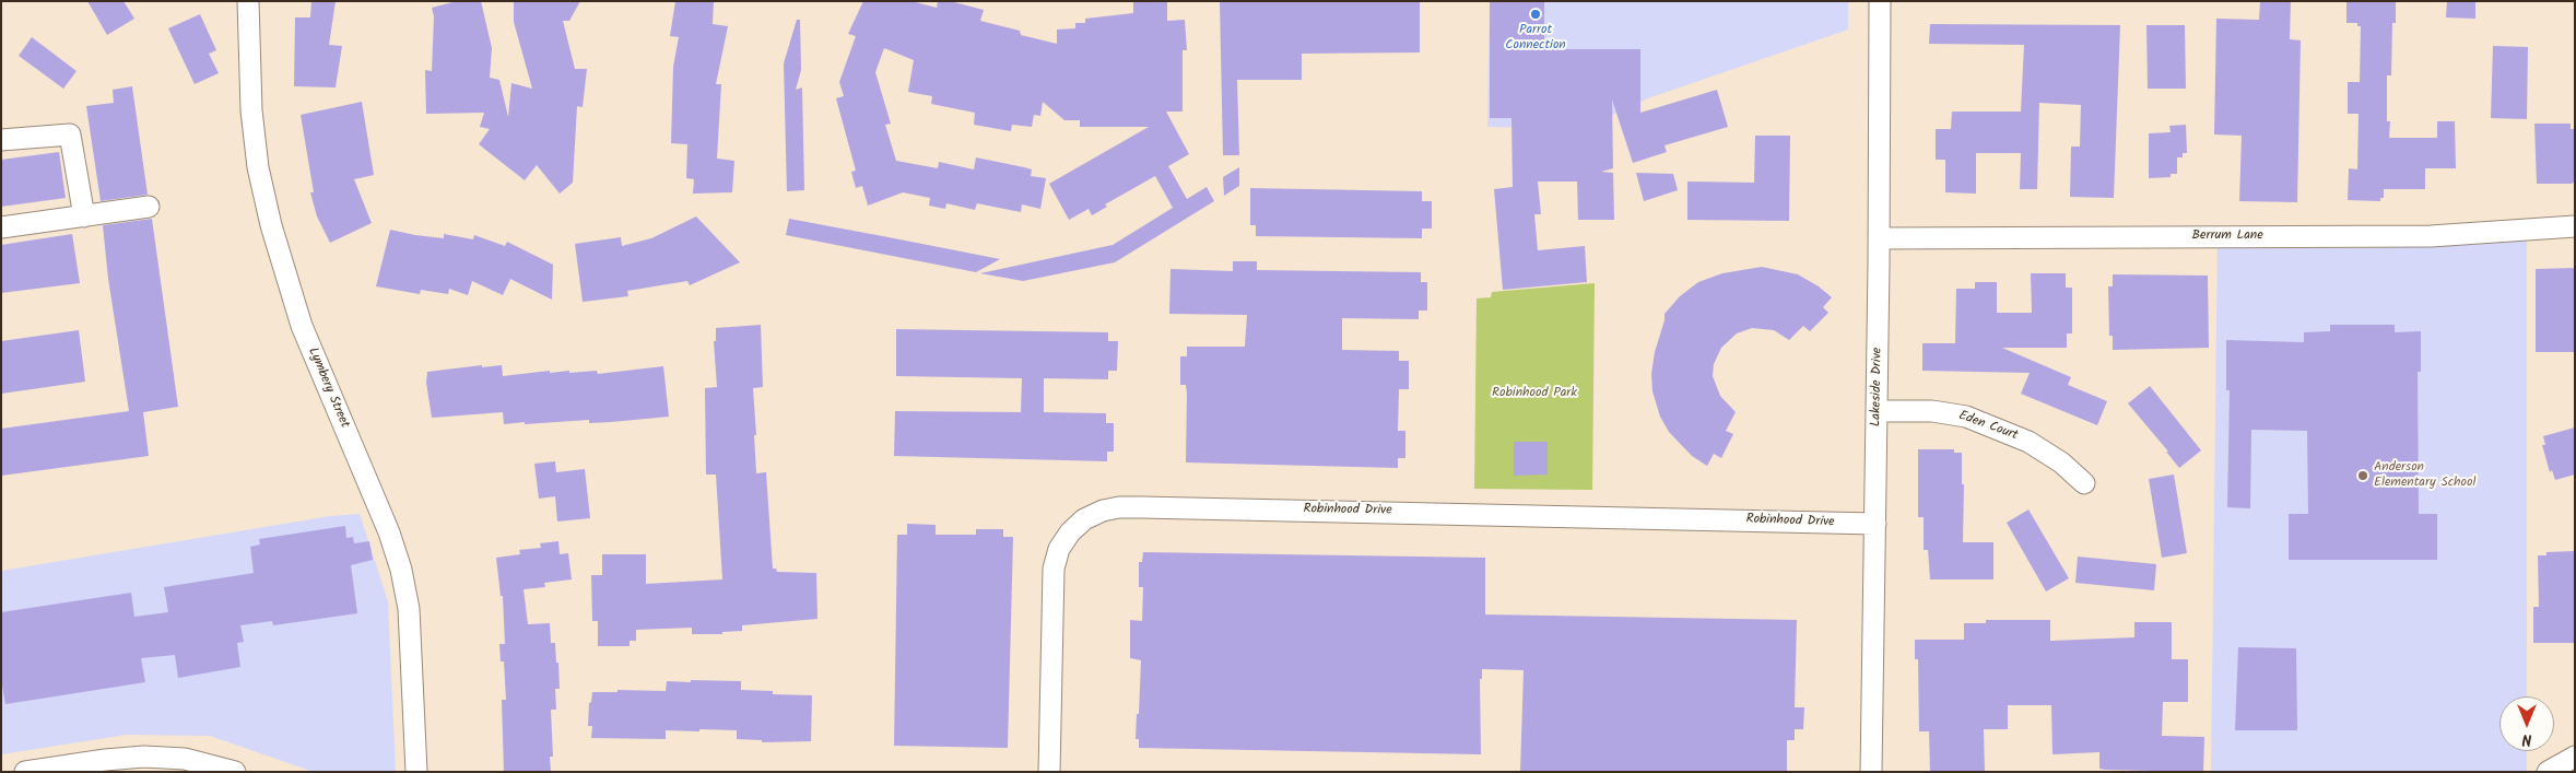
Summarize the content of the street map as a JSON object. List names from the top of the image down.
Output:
{
  "streets": {
    "street": [
      "Berrum Lane",
      "Lakeside Drive",
      "Lymbery Street",
      "Eden Court",
      "Robinhood Drive"
    ]
  },
  "crossings": [
    ["Berrum Lane", "Lakeside Drive"],
    ["Lakeside Drive", "Eden Court"],
    ["Lakeside Drive", "Robinhood Drive"]
  ],
  "parks": ["Robinhood Park"],
  "places": ["Parrot Connection", "Anderson Elementary School"],
  "north": "bottom"
}
